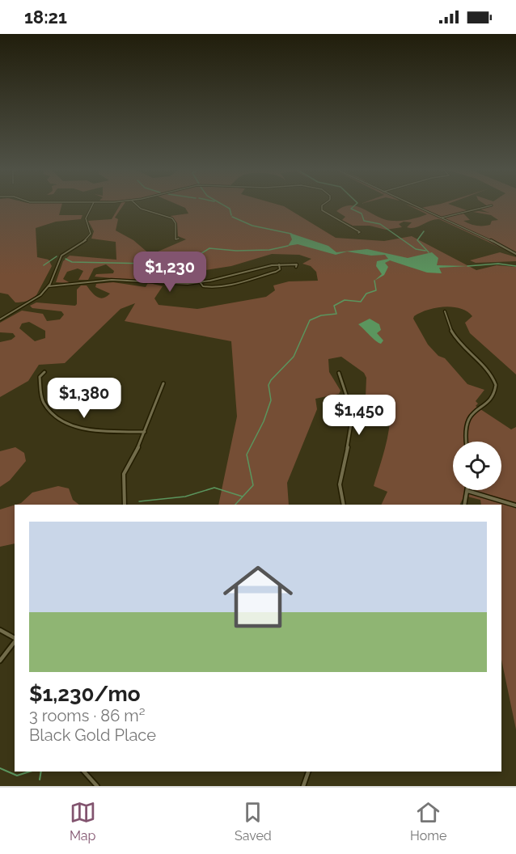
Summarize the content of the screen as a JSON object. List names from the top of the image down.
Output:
{
  "page": {
    "status": "18:21",
    "price": ["$1,230", "$1,380", "$1,450"],
    "list": [
      {
        "name": "$1,230/mo",
        "note": "3 rooms · 86 m² · Black Gold Place"
      }
    ],
    "tabs": ["Map", "Saved", "Home"]
  }
}
